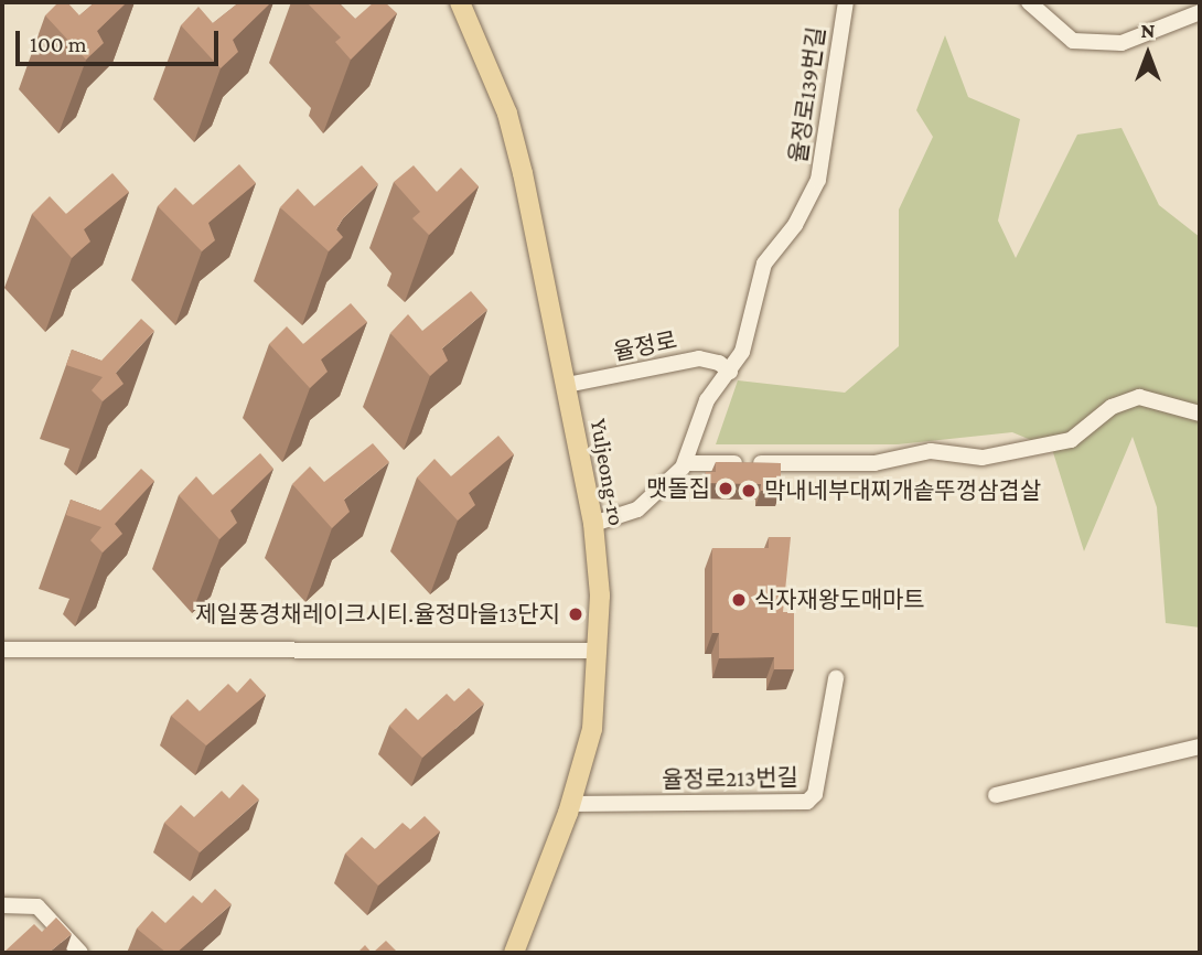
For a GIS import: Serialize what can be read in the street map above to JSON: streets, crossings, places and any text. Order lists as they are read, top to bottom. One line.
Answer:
{"streets":{"main road":["Yuljeong-ro"],"street":["율정로139번길","율정로","율정로213번길"]},"crossings":[["율정로139번길","율정로"],["율정로139번길","Yuljeong-ro"],["율정로","Yuljeong-ro"],["Yuljeong-ro","율정로213번길"]],"places":["맷돌집","막내네부대찌개솥뚜껑삼겹살","식자재왕도매마트","제일풍경채레이크시티.율정마을13단지"],"scale_bar":"100 m","north":"top"}
